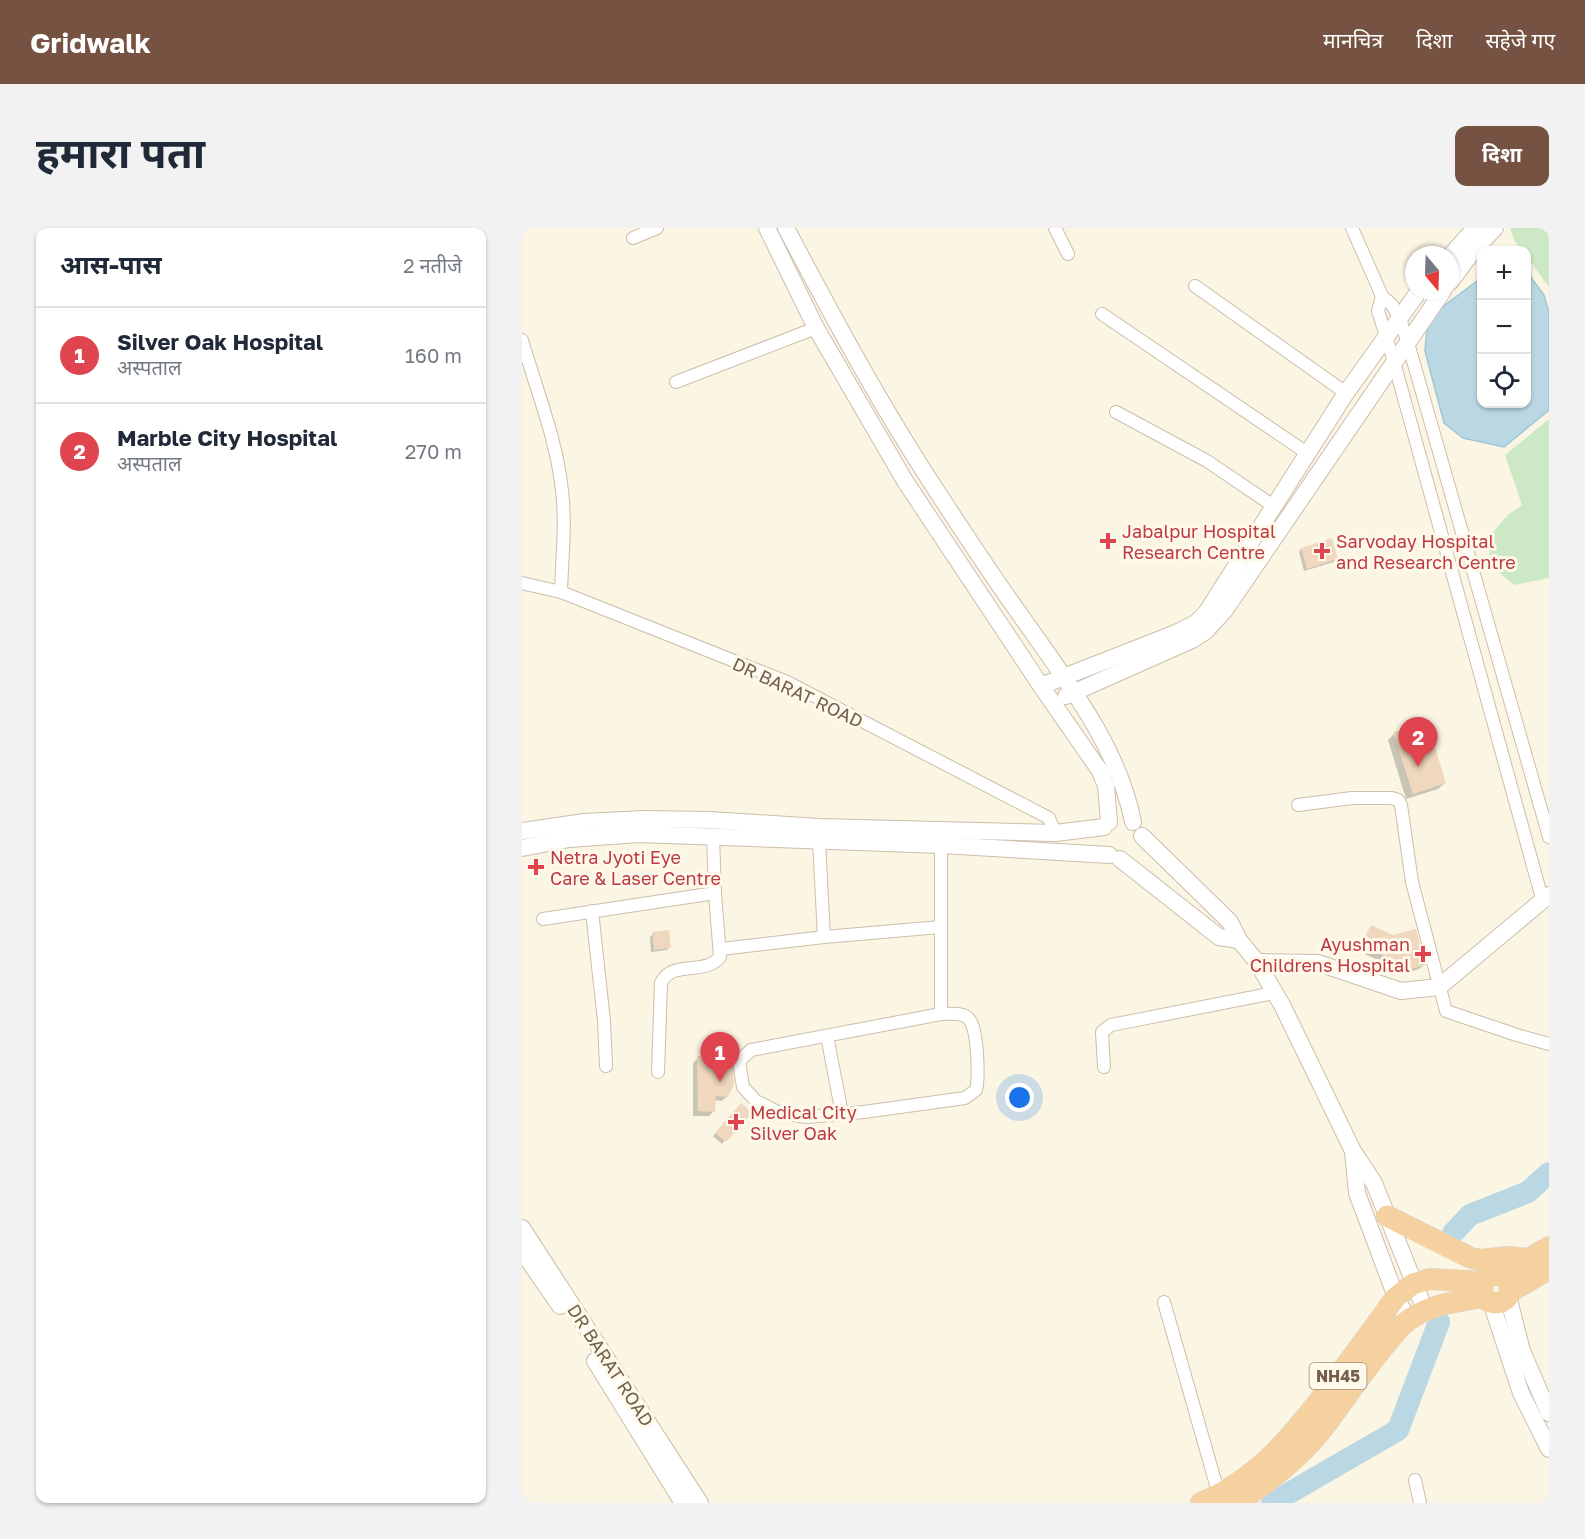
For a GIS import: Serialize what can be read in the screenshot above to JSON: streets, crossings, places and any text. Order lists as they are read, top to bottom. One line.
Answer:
{"streets":{"highway":["NH45"],"street":["DR BARAT ROAD"]},"places":{"health":["Jabalpur Hospital Research Centre","Sarvoday Hospital and Research Centre","Netra Jyoti Eye Care & Laser Centre","Ayushman Childrens Hospital","Medical City Silver Oak"]},"north":"bottom","page":{"header":"Gridwalk","nav":["मानचित्र","दिशा","सहेजे गए"],"buttons":"दिशा","title":"हमारा पता","heading":["आस-पास","2 नतीजे"],"map_buttons":["+","−"],"list":[{"mark":"1","name":"Silver Oak Hospital","note":"अस्पताल","value":"160 m"},{"mark":"2","name":"Marble City Hospital","note":"अस्पताल","value":"270 m"}],"pins":["2","1"]}}
